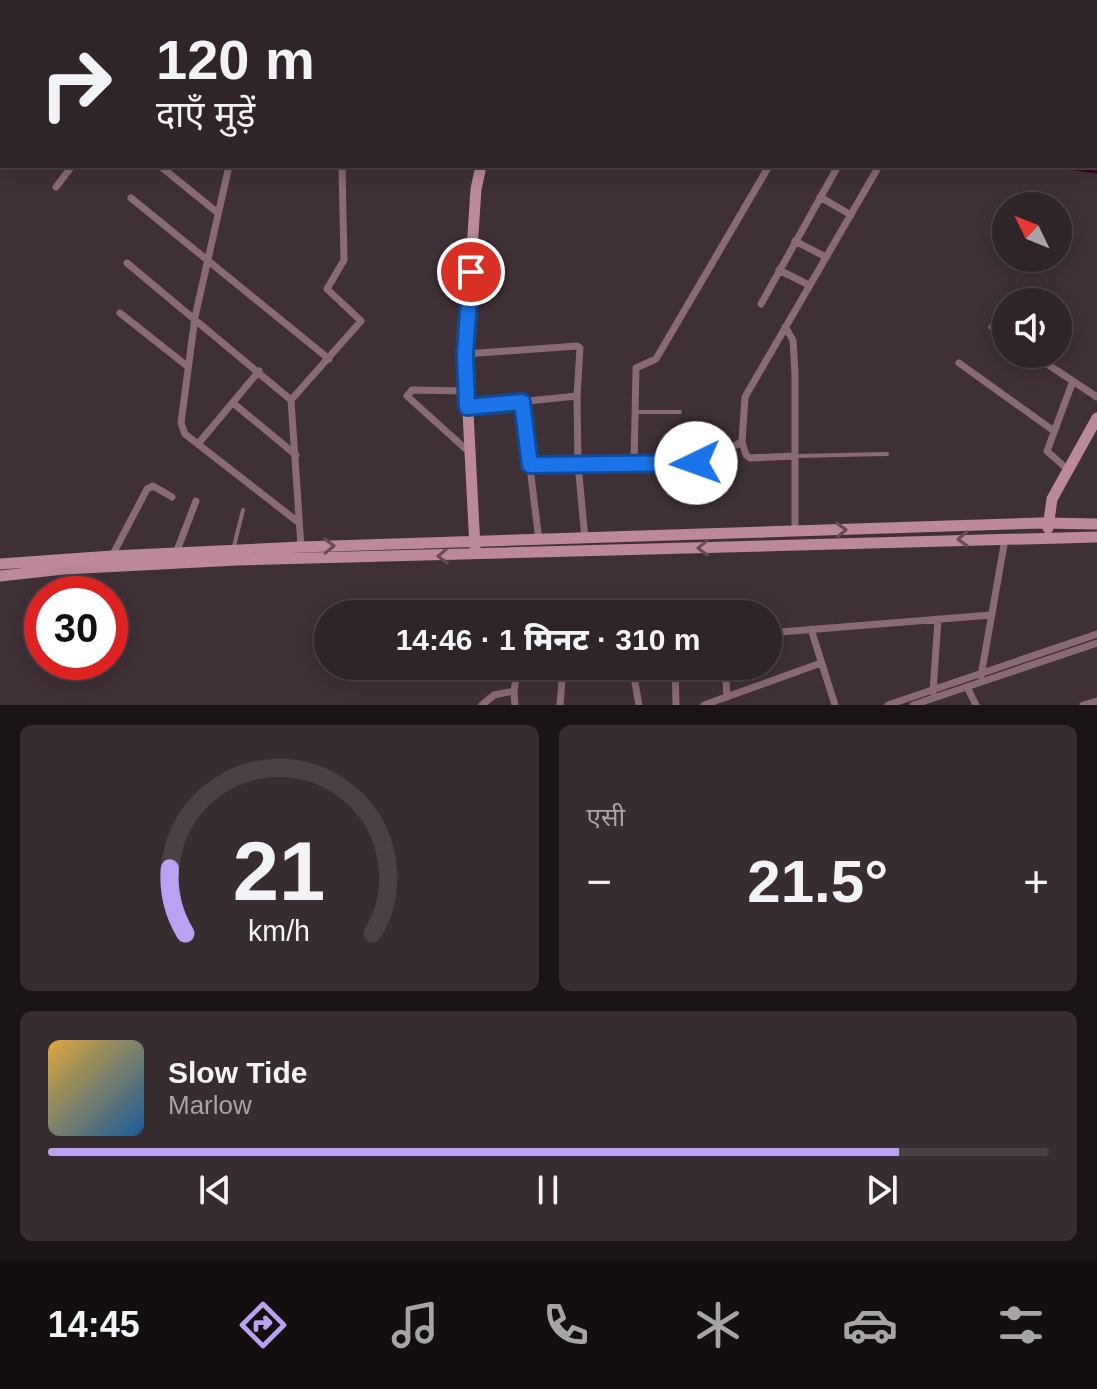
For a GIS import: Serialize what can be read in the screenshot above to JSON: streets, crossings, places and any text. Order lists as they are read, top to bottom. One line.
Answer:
{"north":"top left","page":{"turn":["120 m","दाएँ मुड़ें"],"limit":"30","trip":"14:46 · 1 मिनट · 310 m","tile":"एसी","heat":["−","21.5°","+"],"song":["Slow Tide","Marlow"],"tabs":"14:45","gauge":["21","km/h"]}}
